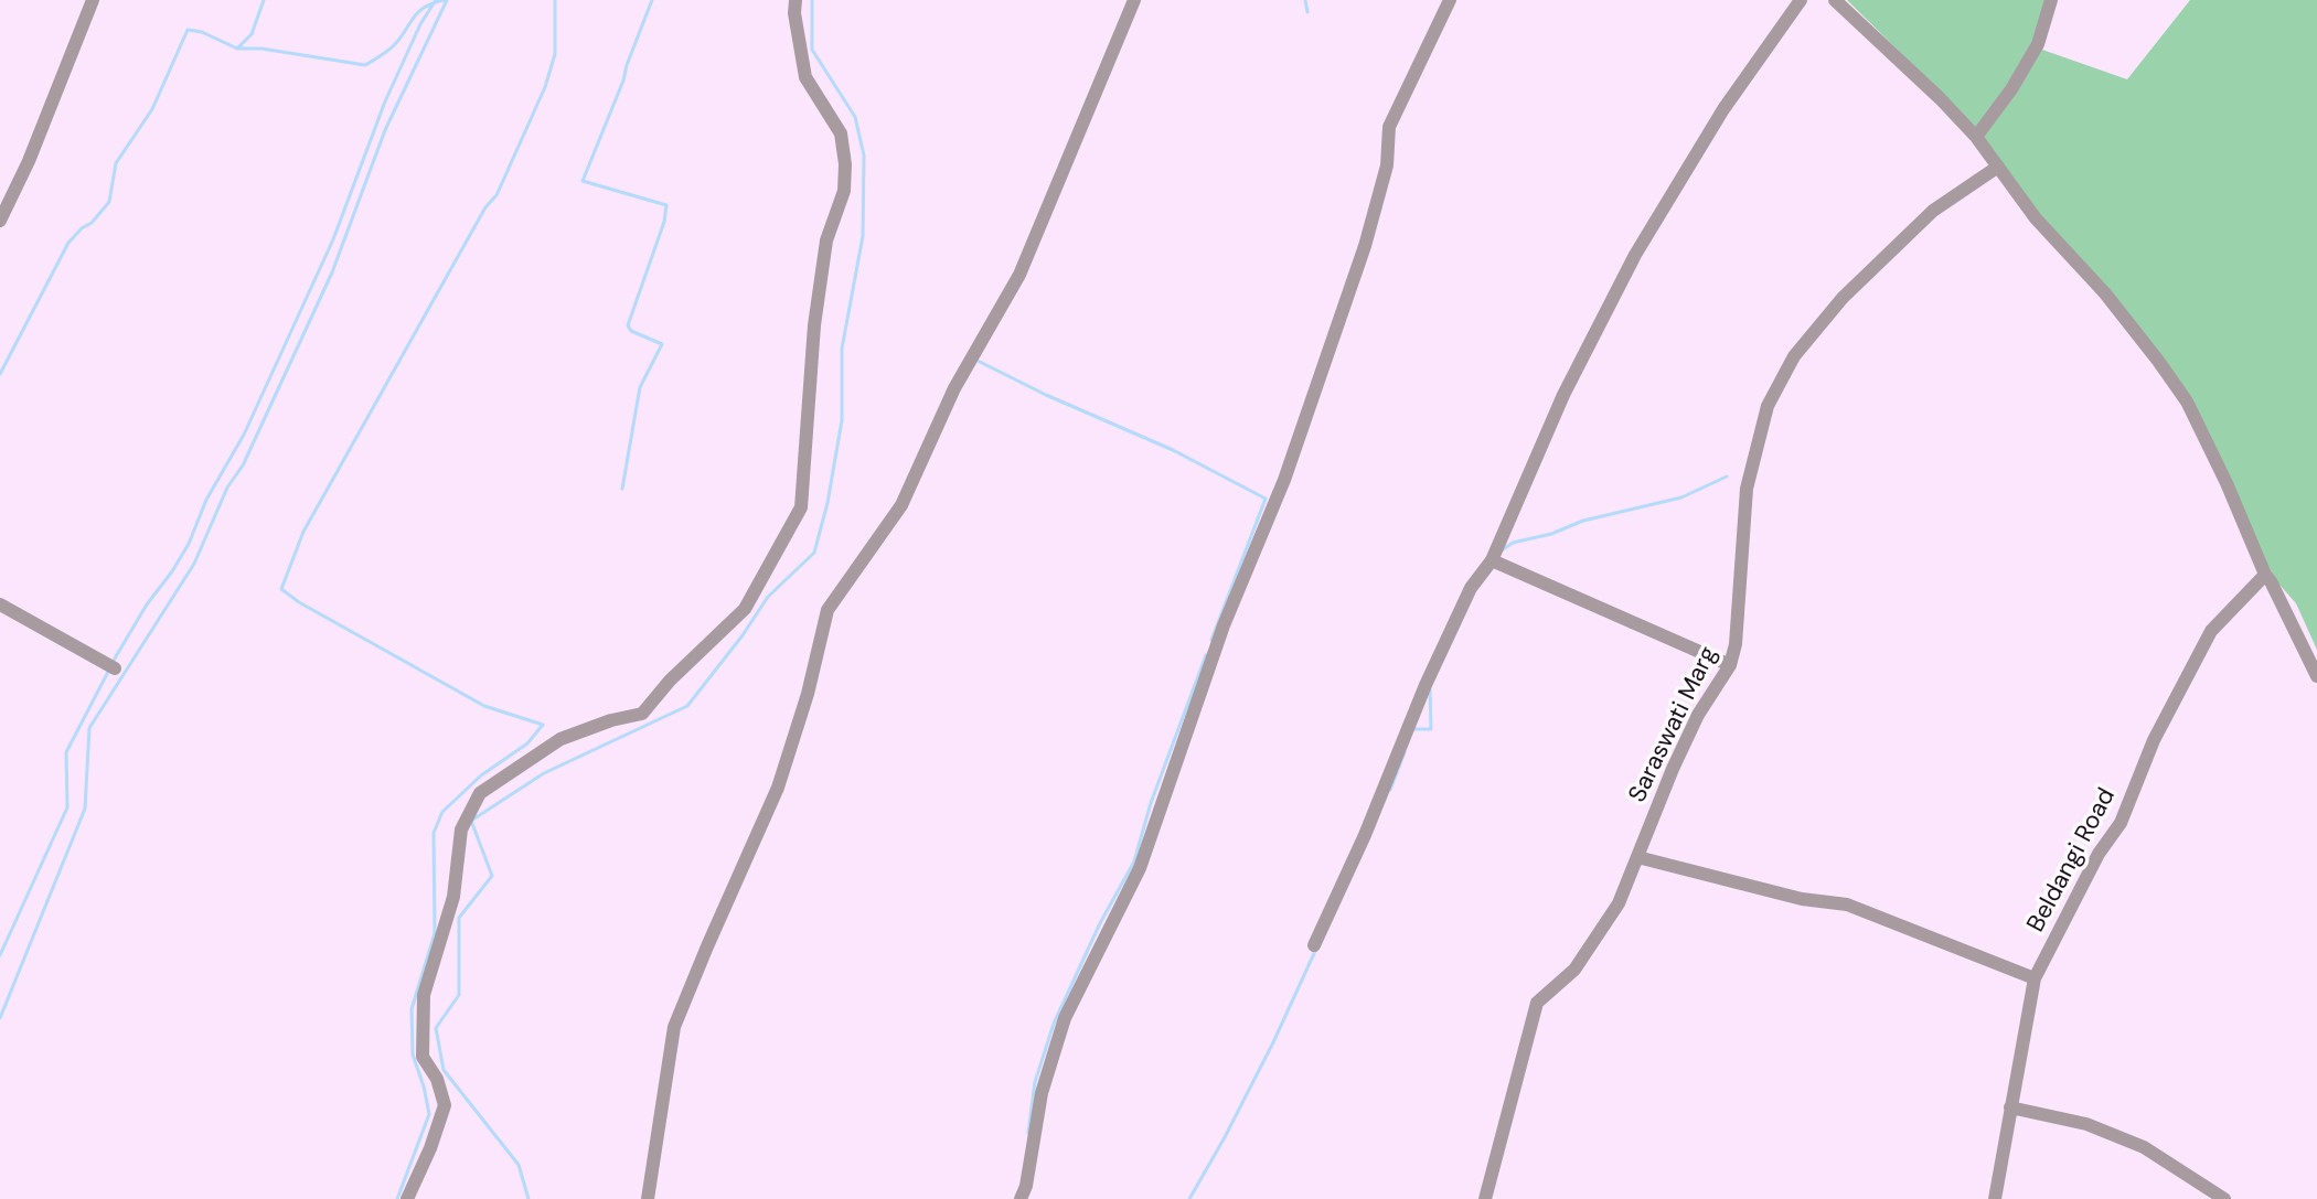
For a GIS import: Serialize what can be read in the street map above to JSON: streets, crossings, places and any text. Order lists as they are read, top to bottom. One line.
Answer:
{"streets":{"street":["Saraswati Marg","Beldangi Road"]}}
